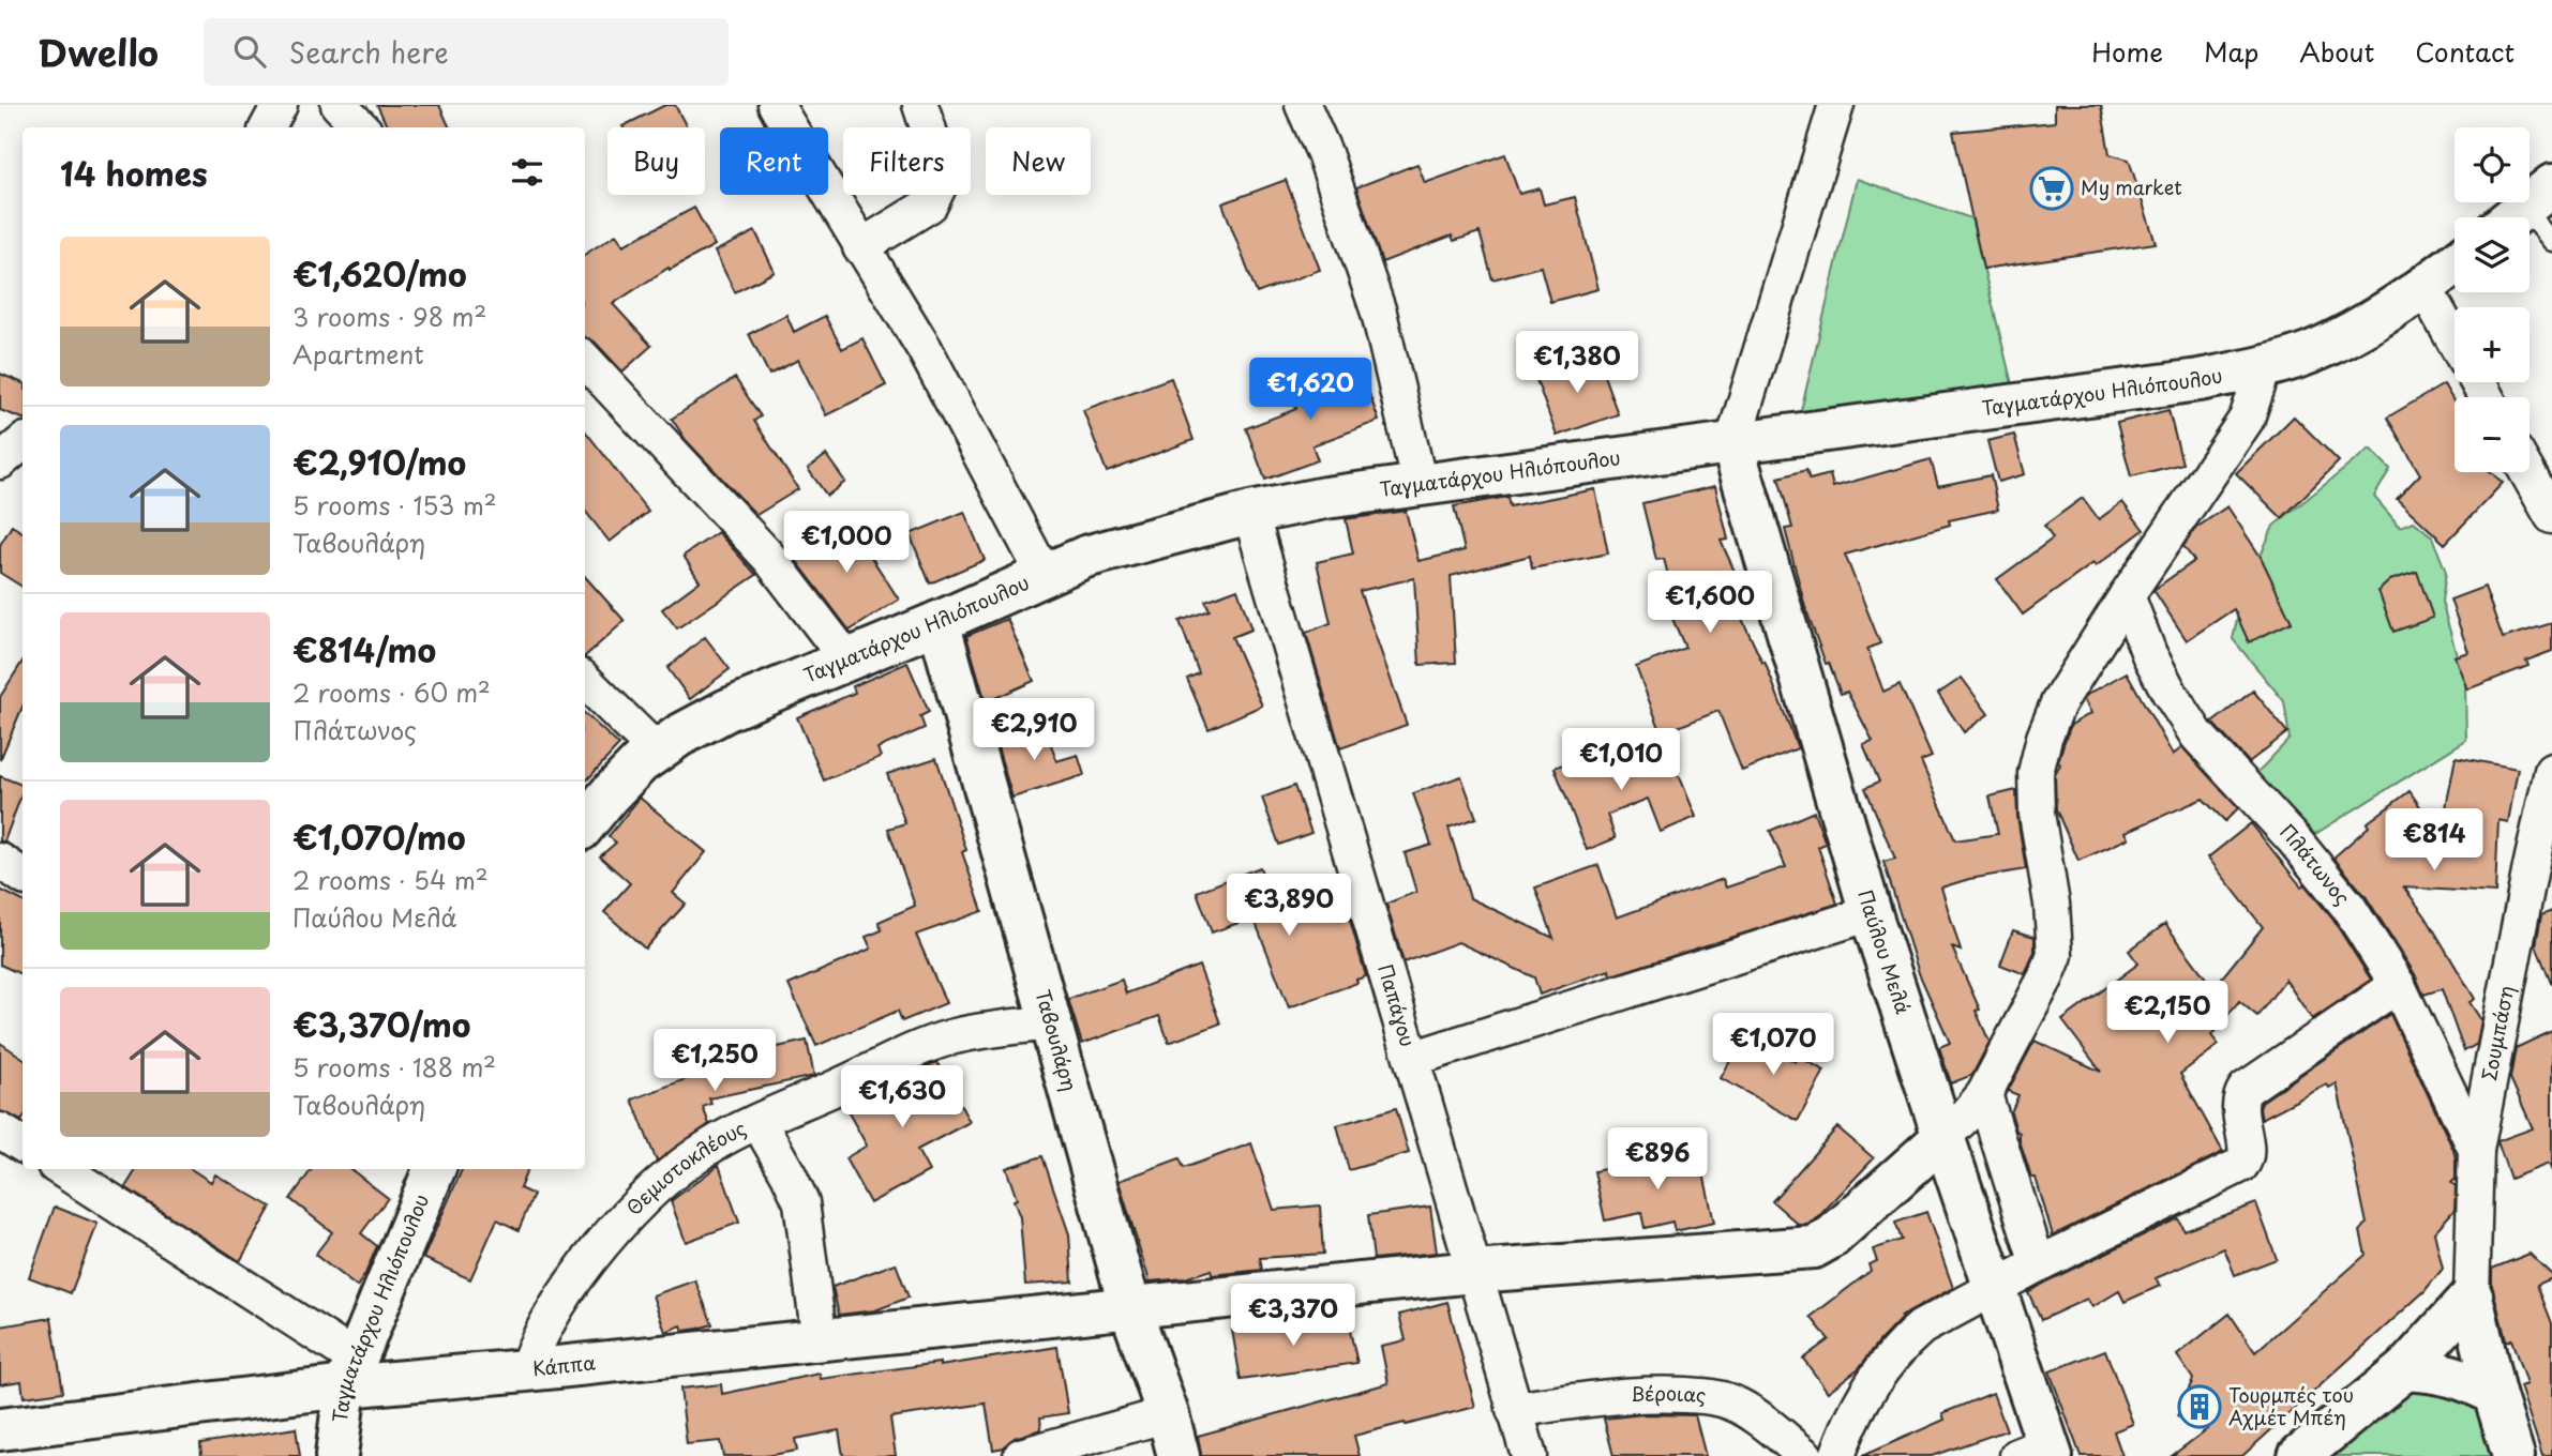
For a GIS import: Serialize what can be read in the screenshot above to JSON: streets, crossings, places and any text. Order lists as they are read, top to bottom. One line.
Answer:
{"streets":{"street":["Ταγματάρχου Ηλιόπουλου","Πλάτωνος","Παύλου Μελά","Παπάγου","Σουμπάση","Ταβουλάρη","Θεμιστοκλέους","Κάππα","Βέροιας"]},"crossings":[["Ταγματάρχου Ηλιόπουλου","Παύλου Μελά"],["Ταγματάρχου Ηλιόπουλου","Παπάγου"],["Ταγματάρχου Ηλιόπουλου","Ταβουλάρη"],["Ταγματάρχου Ηλιόπουλου","Κάππα"],["Πλάτωνος","Σουμπάση"],["Παύλου Μελά","Κάππα"],["Παπάγου","Κάππα"],["Παπάγου","Βέροιας"],["Ταβουλάρη","Θεμιστοκλέους"],["Ταβουλάρη","Κάππα"],["Θεμιστοκλέους","Κάππα"]],"places":{"supermarket":["My market"],"building":["Τουρμπές του Αχμέτ Μπέη"]},"page":{"header":"Dwello","search":"Search here","nav":["Home","Map","About","Contact"],"map_buttons":["+","−"],"chip":["Buy","Rent","Filters","New"],"heading":"14 homes","list":[{"name":"€1,620/mo","note":"3 rooms · 98 m² · Apartment"},{"name":"€2,910/mo","note":"5 rooms · 153 m² · Ταβουλάρη"},{"name":"€814/mo","note":"2 rooms · 60 m² · Πλάτωνος"},{"name":"€1,070/mo","note":"2 rooms · 54 m² · Παύλου Μελά"},{"name":"€3,370/mo","note":"5 rooms · 188 m² · Ταβουλάρη"}],"price":["€1,380","€1,620","€1,000","€1,600","€2,910","€1,010","€814","€3,890","€2,150","€1,070","€1,250","€1,630","€896","€3,370"]}}
